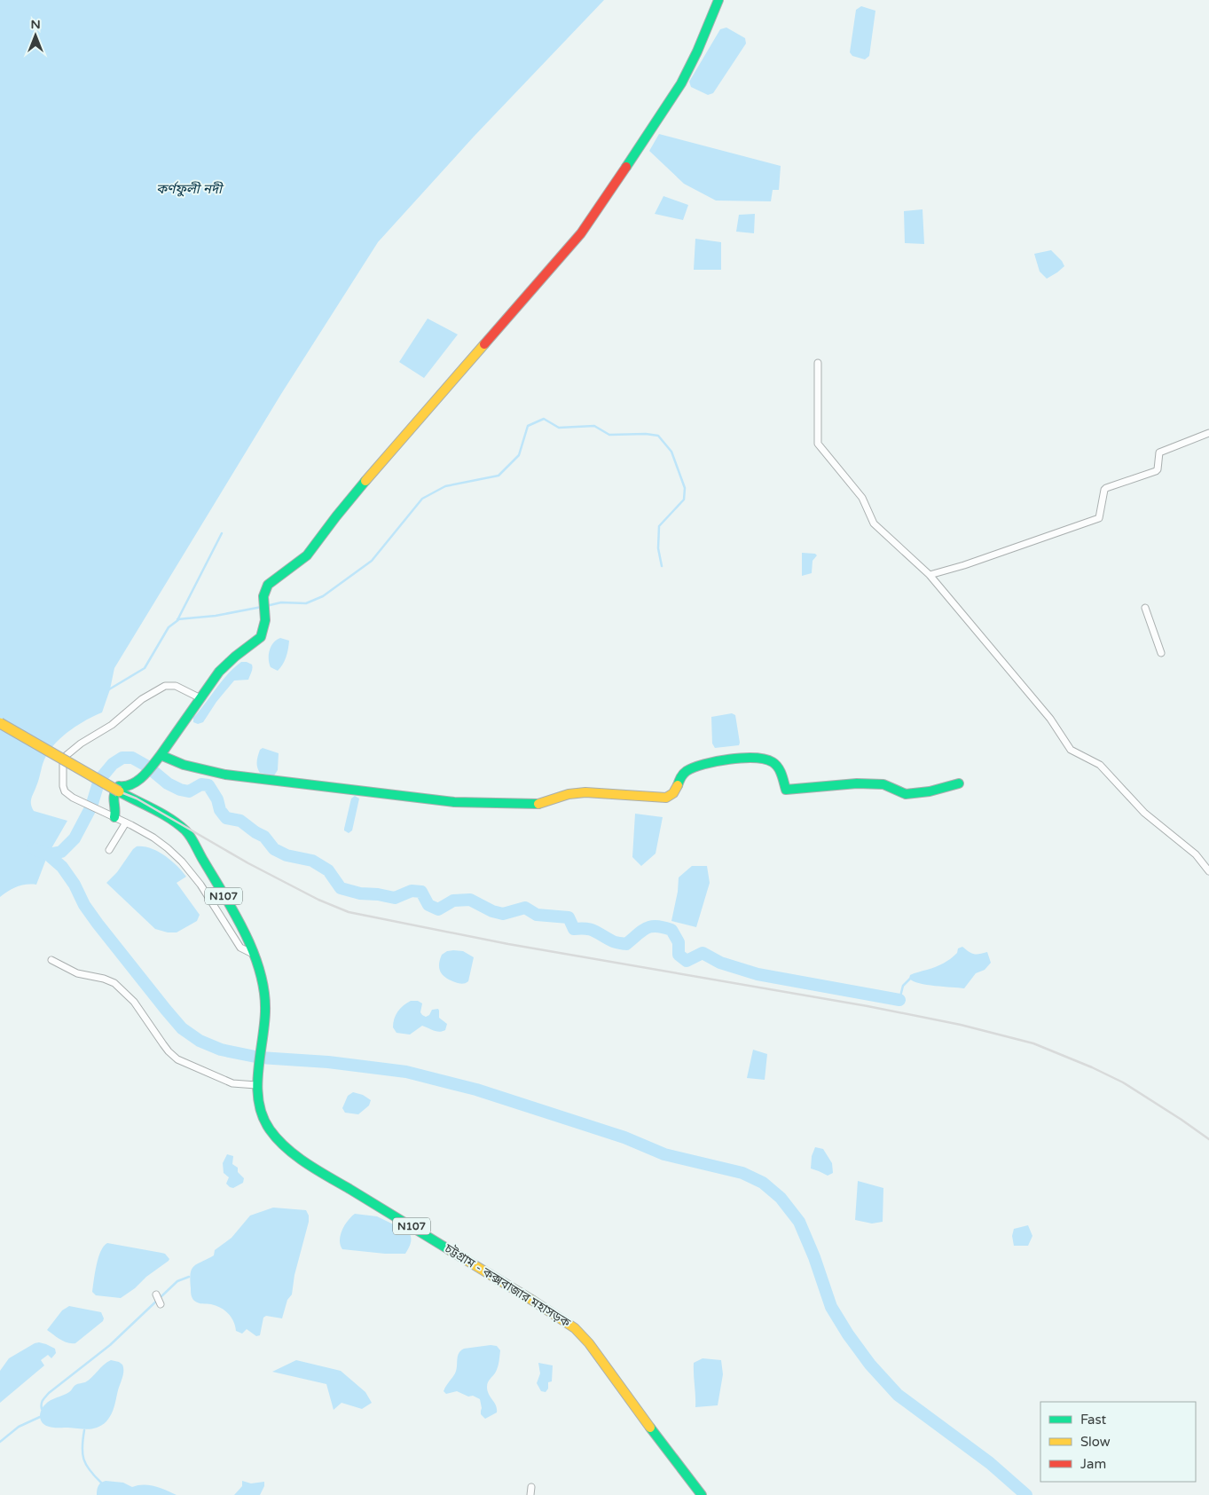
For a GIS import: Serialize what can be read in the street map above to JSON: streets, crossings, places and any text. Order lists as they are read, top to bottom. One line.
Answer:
{"streets":{"main road":["N107","চট্টগ্রাম - কক্সবাজার মহাসড়ক"]},"crossings":[["N107","চট্টগ্রাম - কক্সবাজার মহাসড়ক"]],"water":["কর্ণফুলী নদী"],"legend":["Fast","Slow","Jam"],"north":"top"}
